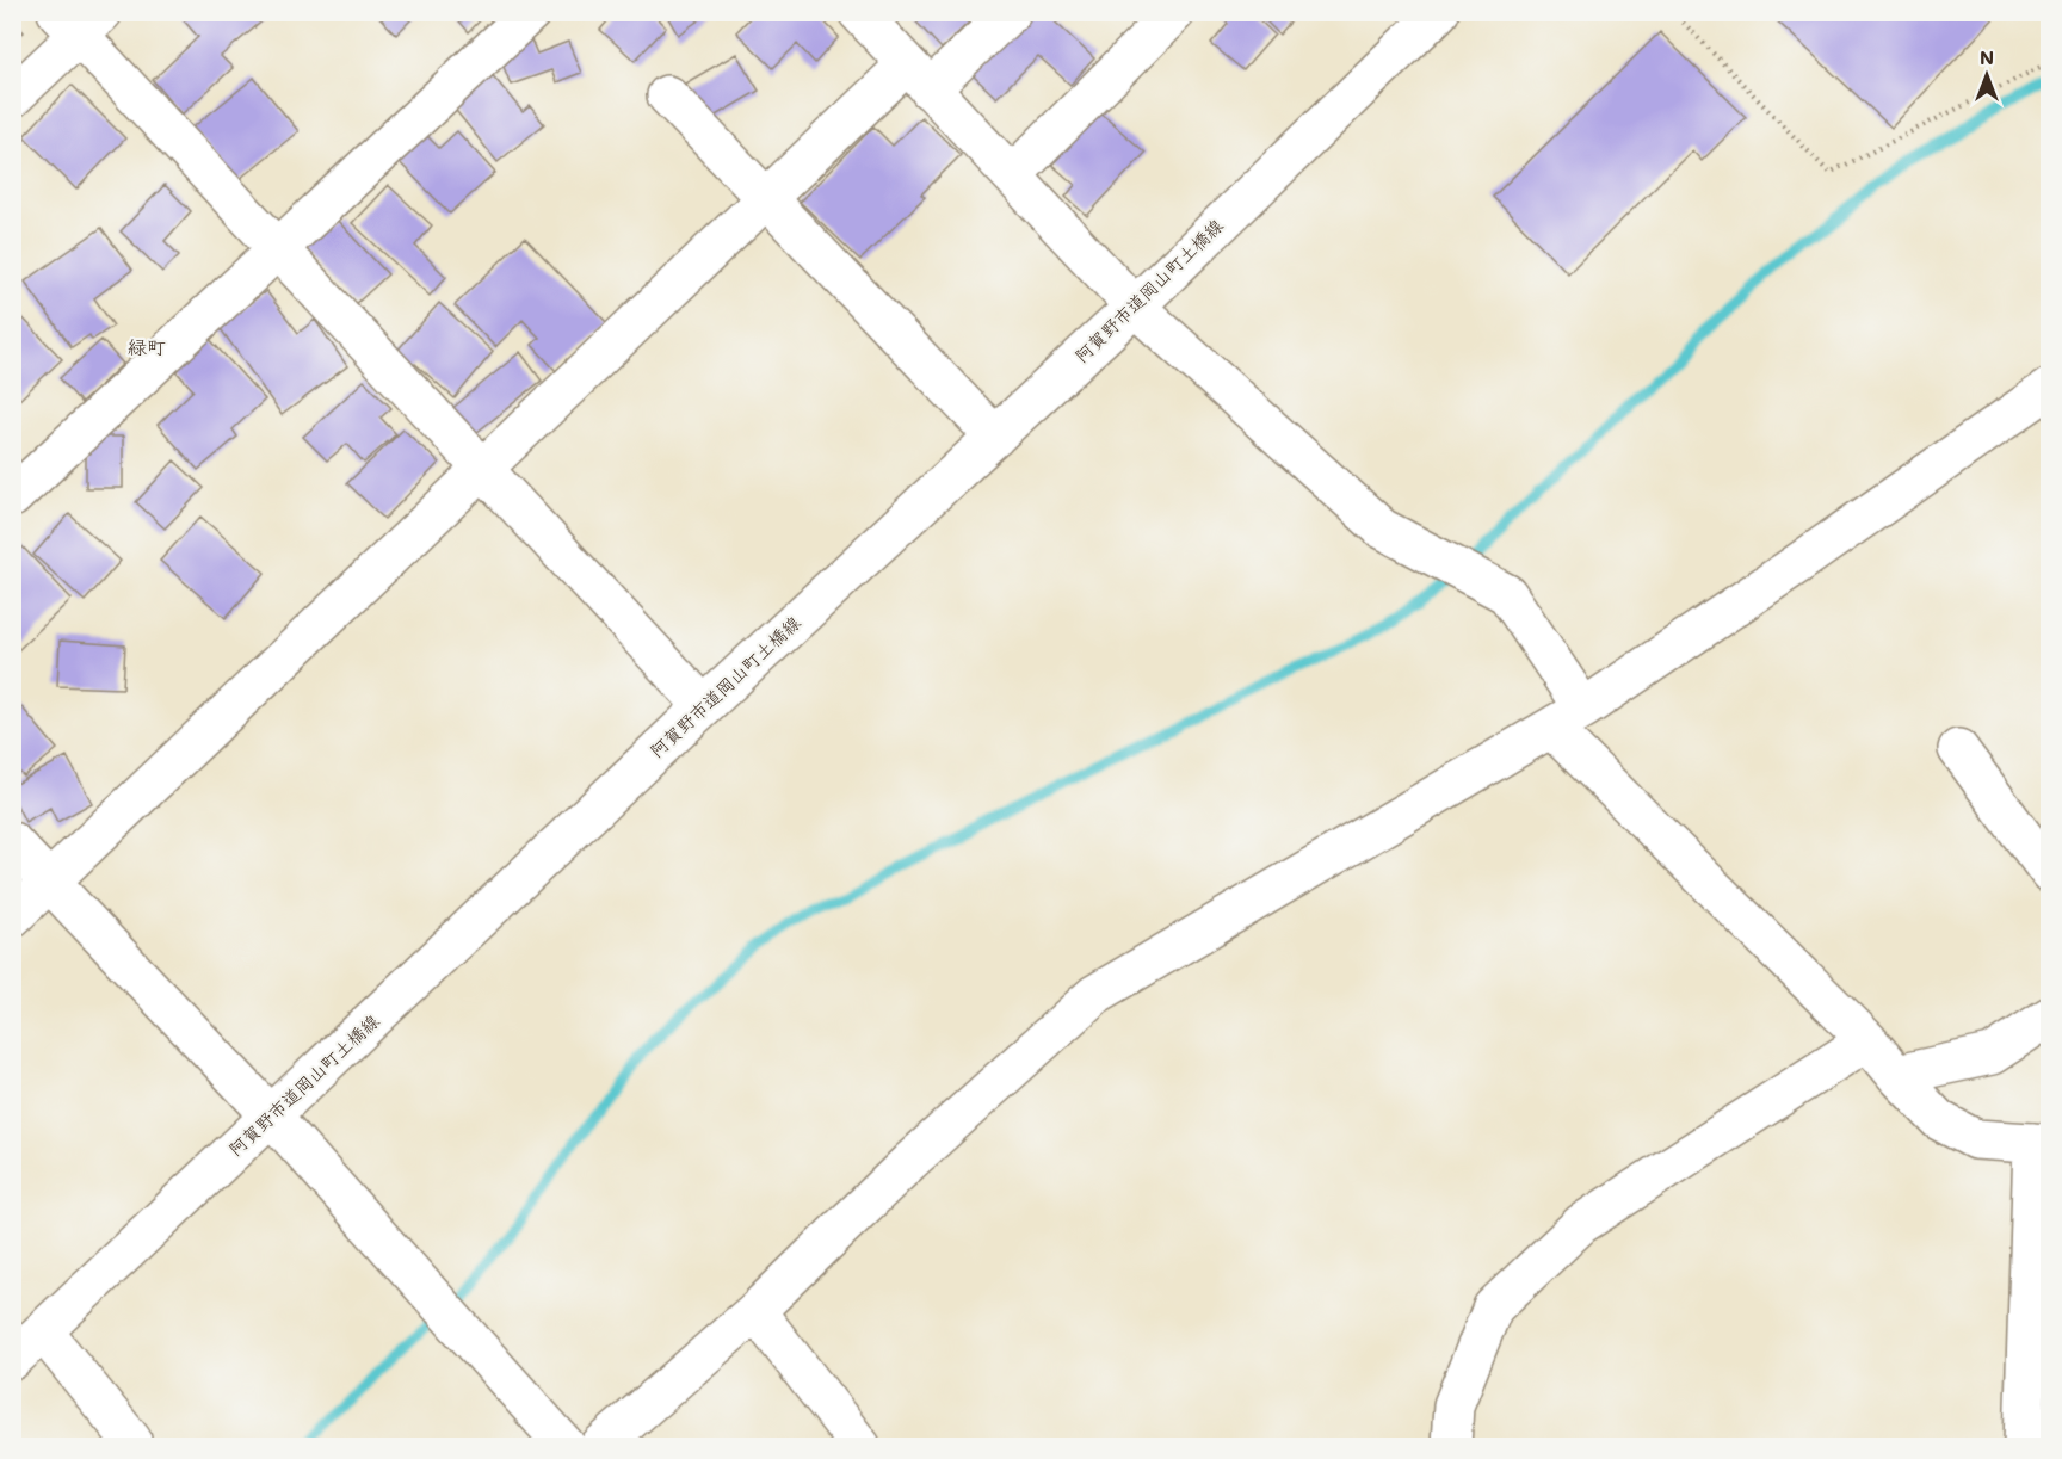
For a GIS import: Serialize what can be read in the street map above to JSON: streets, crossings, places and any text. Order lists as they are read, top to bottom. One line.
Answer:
{"streets":{"street":["阿賀野市道岡山町土橋線"]},"districts":["緑町"],"north":"top"}
